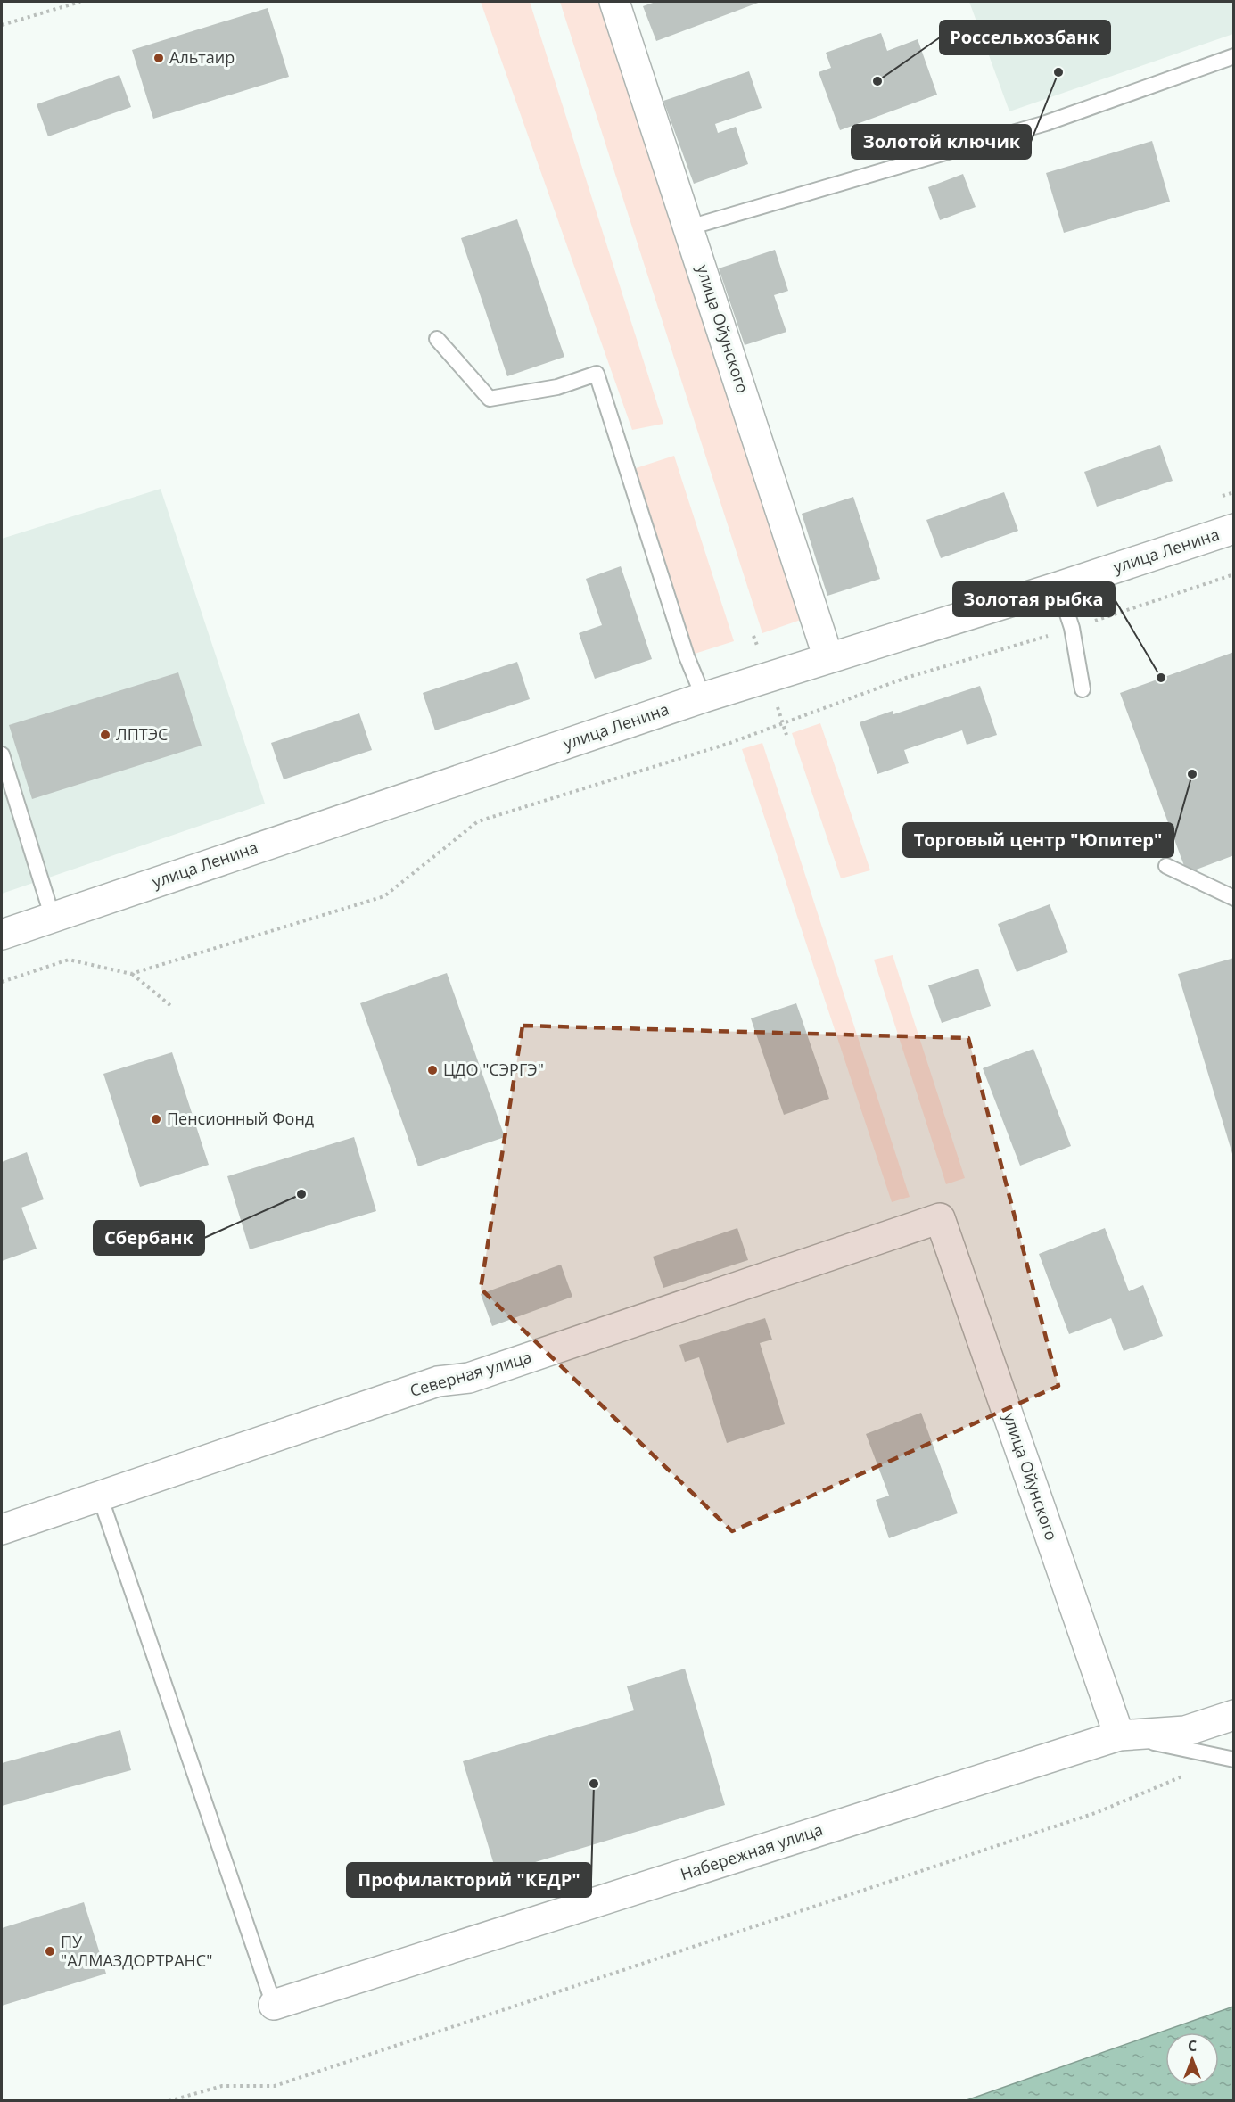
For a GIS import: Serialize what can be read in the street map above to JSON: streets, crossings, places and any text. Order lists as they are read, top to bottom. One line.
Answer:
{"streets":{"street":["улица Ойунского","улица Ленина","Северная улица","Набережная улица"]},"crossings":[["улица Ойунского","улица Ленина"],["улица Ойунского","Северная улица"],["улица Ойунского","Набережная улица"]],"places":["Альтаир","Золотой ключик","Россельхозбанк","Золотая рыбка","ЛПТЭС","Торговый центр \"Юпитер\"","ЦДО \"СЭРГЭ\"","Пенсионный Фонд","Сбербанк","Профилакторий \"КЕДР\"","ПУ \"АЛМАЗДОРТРАНС\""],"north":"top"}
